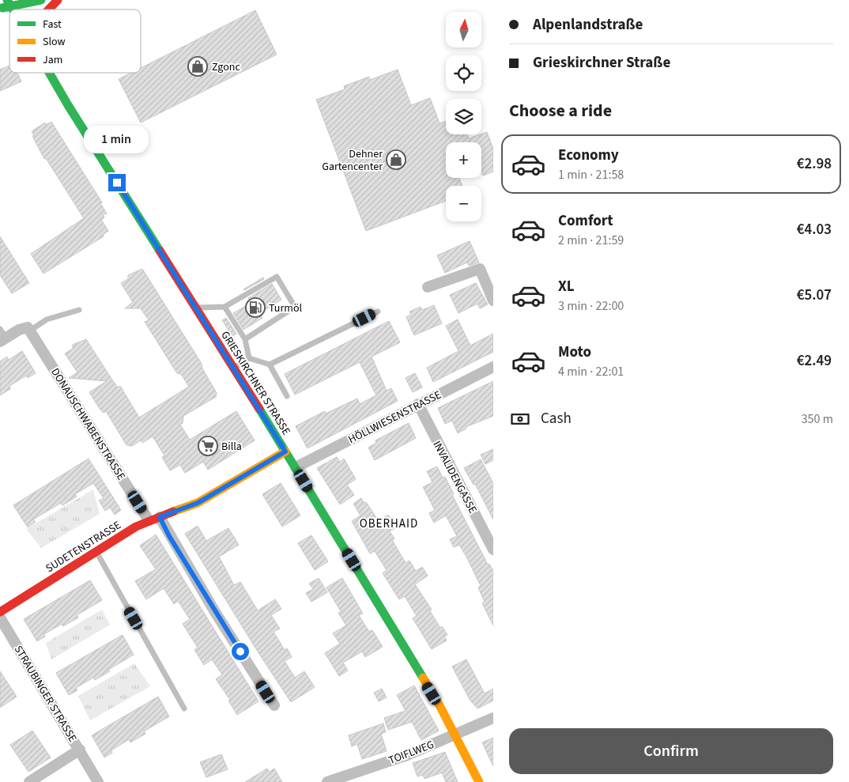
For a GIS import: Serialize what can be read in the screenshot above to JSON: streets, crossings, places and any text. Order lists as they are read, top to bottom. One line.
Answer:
{"streets":{"main road":["GRIESKIRCHNER STRASSE","SUDETENSTRASSE"],"street":["HÖLLWIESENSTRASSE","DONAUSCHWABENSTRASSE","INVALIDENGASSE","STRAUBINGER STRASSE","TOIFLWEG"]},"crossings":[["GRIESKIRCHNER STRASSE","HÖLLWIESENSTRASSE"],["GRIESKIRCHNER STRASSE","SUDETENSTRASSE"],["GRIESKIRCHNER STRASSE","TOIFLWEG"],["HÖLLWIESENSTRASSE","INVALIDENGASSE"],["DONAUSCHWABENSTRASSE","SUDETENSTRASSE"]],"districts":["OBERHAID"],"places":{"shop":["Zgonc","Dehner Gartencenter"],"fuel station":["Turmöl"],"supermarket":["Billa"]},"legend":["Fast","Slow","Jam"],"north":"top","page":{"banner":["Alpenlandstraße","Grieskirchner Straße"],"map_buttons":["+","−"],"heading":"Choose a ride","bubble":"1 min","list":[{"name":"Economy","note":"1 min · 21:58","value":"€2.98"},{"name":"Comfort","note":"2 min · 21:59","value":"€4.03"},{"name":"XL","note":"3 min · 22:00","value":"€5.07"},{"name":"Moto","note":"4 min · 22:01","value":"€2.49"}],"pay":["Cash","350 m"],"buttons":"Confirm"}}
